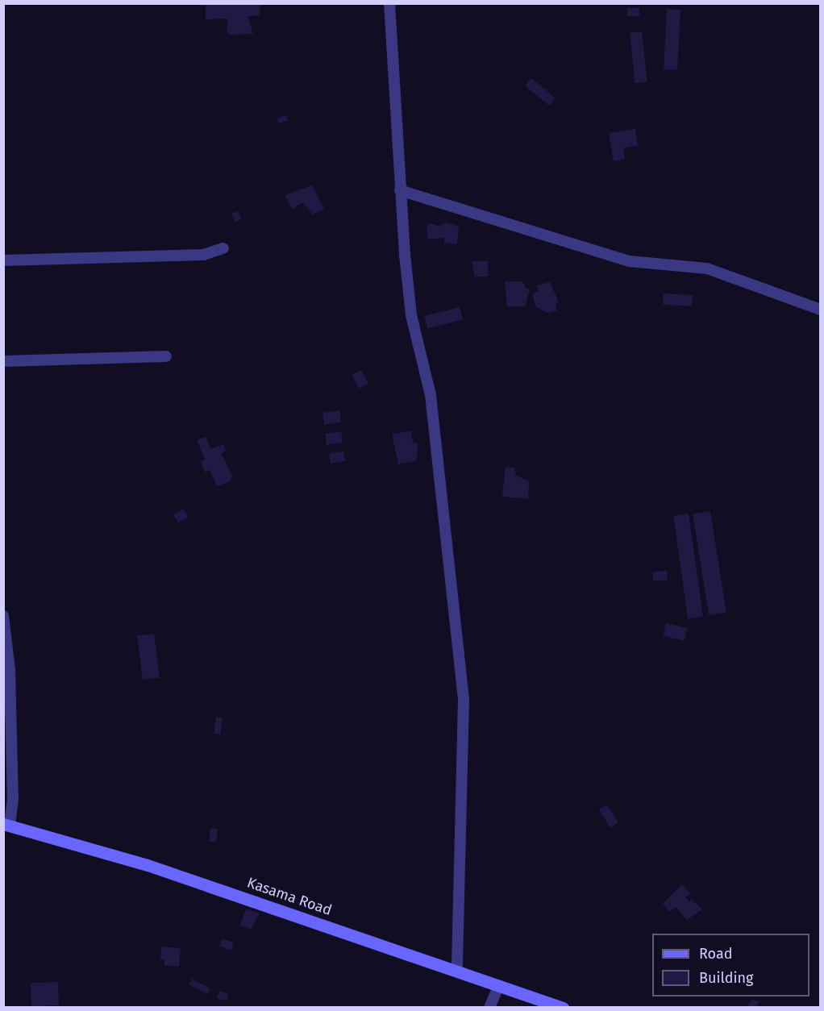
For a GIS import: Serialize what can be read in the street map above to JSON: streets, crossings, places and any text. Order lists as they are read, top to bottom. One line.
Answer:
{"streets":{"street":["Kasama Road"]},"legend":["Road","Building"]}
